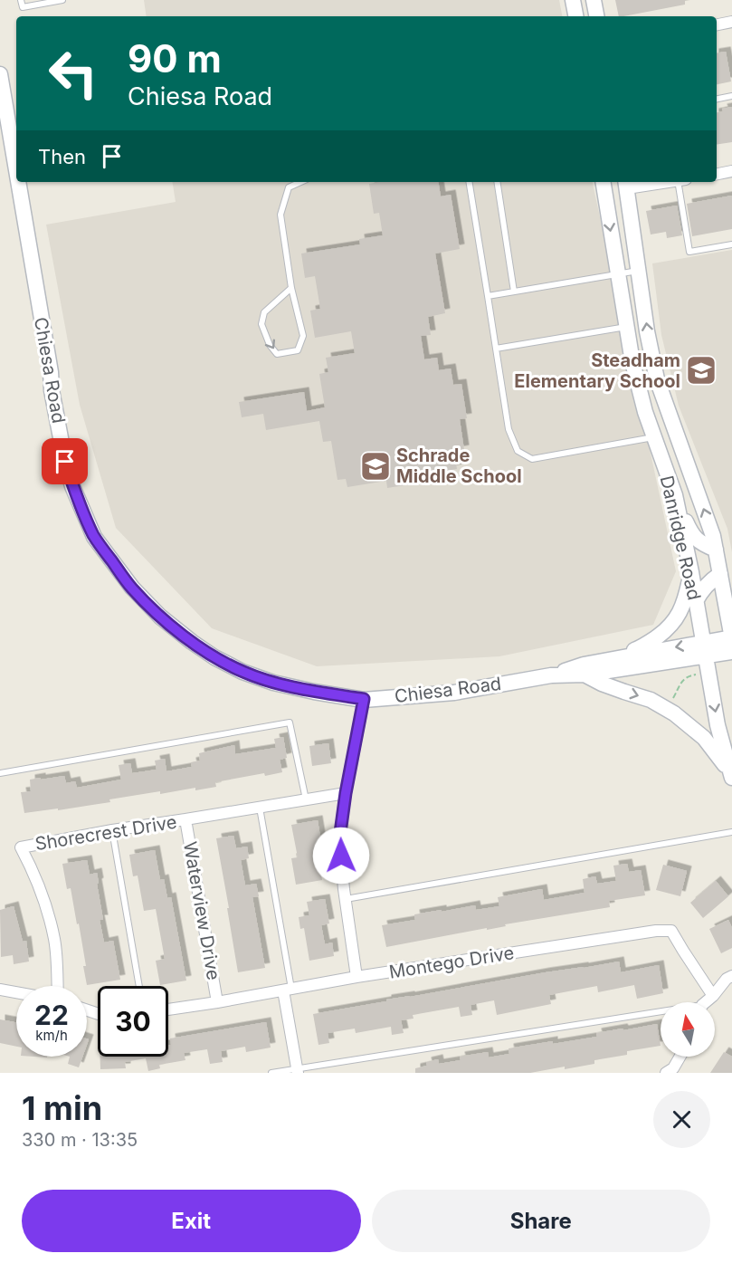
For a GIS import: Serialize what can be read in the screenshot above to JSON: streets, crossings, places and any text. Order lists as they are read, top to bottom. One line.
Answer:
{"streets":{"main road":["Chiesa Road","Danridge Road"],"street":["Shorecrest Drive","Waterview Drive","Montego Drive"]},"crossings":[["Chiesa Road","Danridge Road"],["Shorecrest Drive","Waterview Drive"],["Waterview Drive","Montego Drive"]],"places":{"school or university":["Steadham Elementary School","Schrade Middle School"]},"north":"top","page":{"turn":["90 m","Chiesa Road"],"then":"Then","speed":"22 km/h","limit":"30","heading":["1 min","330 m · 13:35"],"buttons":["Exit","Share"]}}
